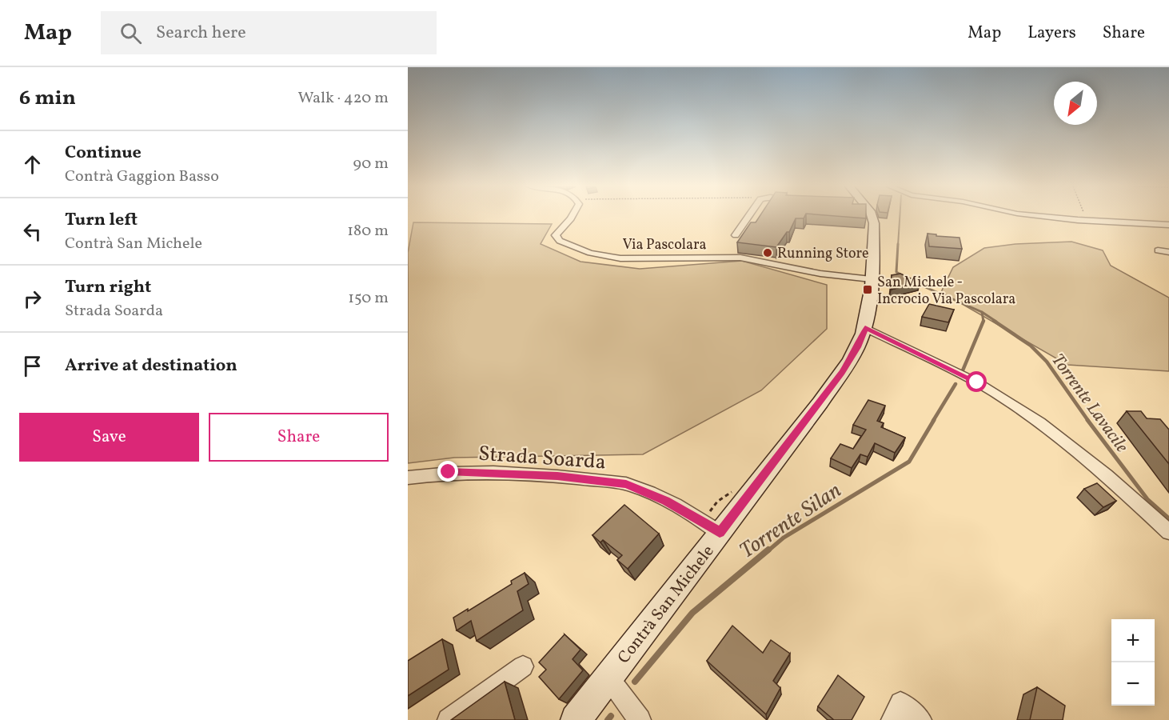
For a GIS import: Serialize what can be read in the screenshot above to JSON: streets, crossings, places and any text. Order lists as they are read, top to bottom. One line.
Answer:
{"streets":{"main road":["Contrà San Michele"],"street":["Via Pascolara","Strada Soarda"]},"crossings":[["Via Pascolara","Contrà San Michele"],["Strada Soarda","Contrà San Michele"]],"water":["Torrente Lavacile","Torrente Silan"],"places":{"other":["Running Store"],"transit":["San Michele - Incrocio Via Pascolara"]},"north":"bottom left","page":{"header":"Map","search":"Search here","nav":["Map","Layers","Share"],"heading":["6 min","Walk · 420 m"],"list":[["Continue","Contrà Gaggion Basso","90 m"],["Turn left","Contrà San Michele","180 m"],["Turn right","Strada Soarda","150 m"],"Arrive at destination"],"buttons":["Save","Share"],"map_buttons":["+","−"]}}
